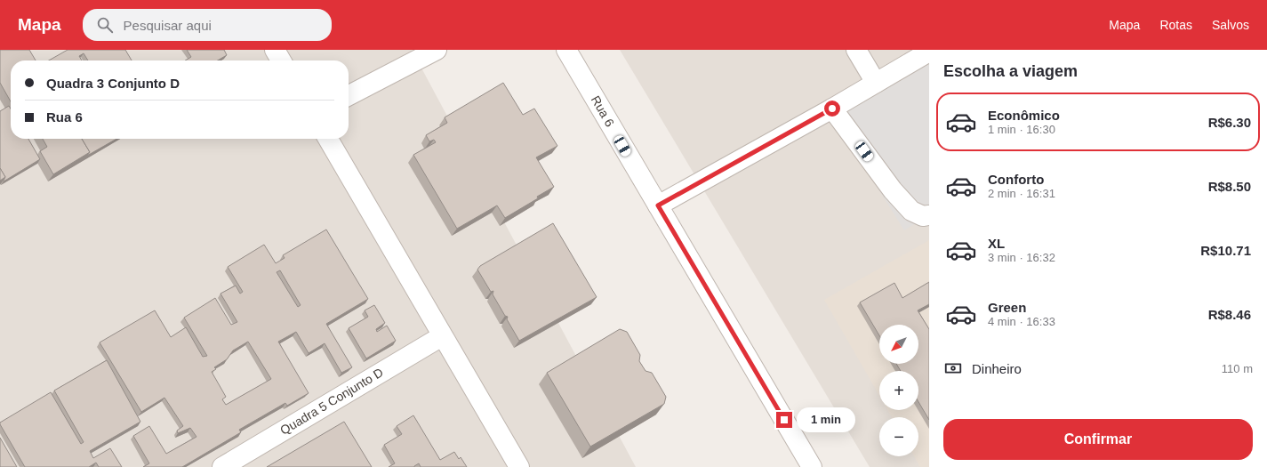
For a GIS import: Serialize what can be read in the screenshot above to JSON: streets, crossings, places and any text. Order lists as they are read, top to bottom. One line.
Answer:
{"streets":{"street":["Rua 6","Quadra 5 Conjunto D"]},"north":"bottom left","page":{"header":"Mapa","search":"Pesquisar aqui","nav":["Mapa","Rotas","Salvos"],"heading":"Escolha a viagem","banner":["Quadra 3 Conjunto D","Rua 6"],"list":[{"name":"Econômico","note":"1 min · 16:30","value":"R$6.30"},{"name":"Conforto","note":"2 min · 16:31","value":"R$8.50"},{"name":"XL","note":"3 min · 16:32","value":"R$10.71"},{"name":"Green","note":"4 min · 16:33","value":"R$8.46"}],"map_buttons":["+","−"],"pay":["Dinheiro","110 m"],"bubble":"1 min","buttons":"Confirmar"}}
